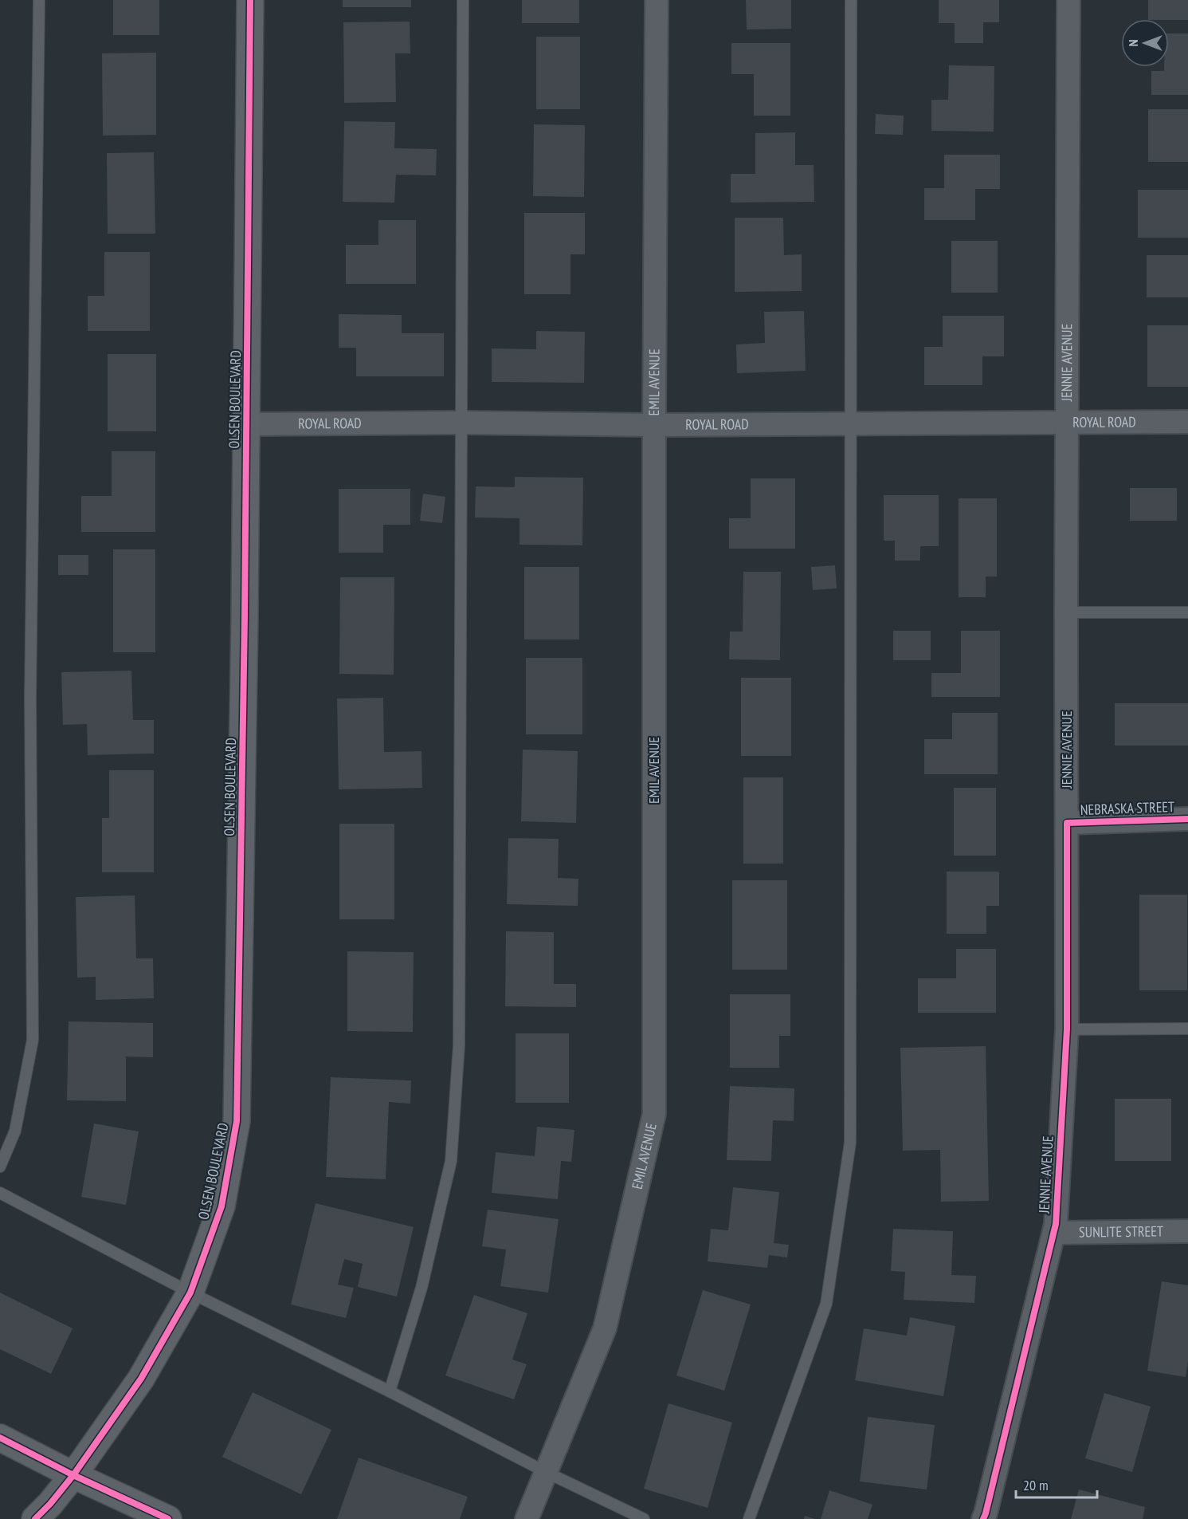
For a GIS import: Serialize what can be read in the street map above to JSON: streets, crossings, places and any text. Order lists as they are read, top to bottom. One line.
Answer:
{"streets":{"main road":["OLSEN BOULEVARD"],"street":["JENNIE AVENUE","EMIL AVENUE","ROYAL ROAD","NEBRASKA STREET","SUNLITE STREET"]},"crossings":[["JENNIE AVENUE","ROYAL ROAD"],["JENNIE AVENUE","NEBRASKA STREET"],["JENNIE AVENUE","SUNLITE STREET"],["EMIL AVENUE","ROYAL ROAD"],["OLSEN BOULEVARD","ROYAL ROAD"]],"scale_bar":"20 m","north":"left"}
